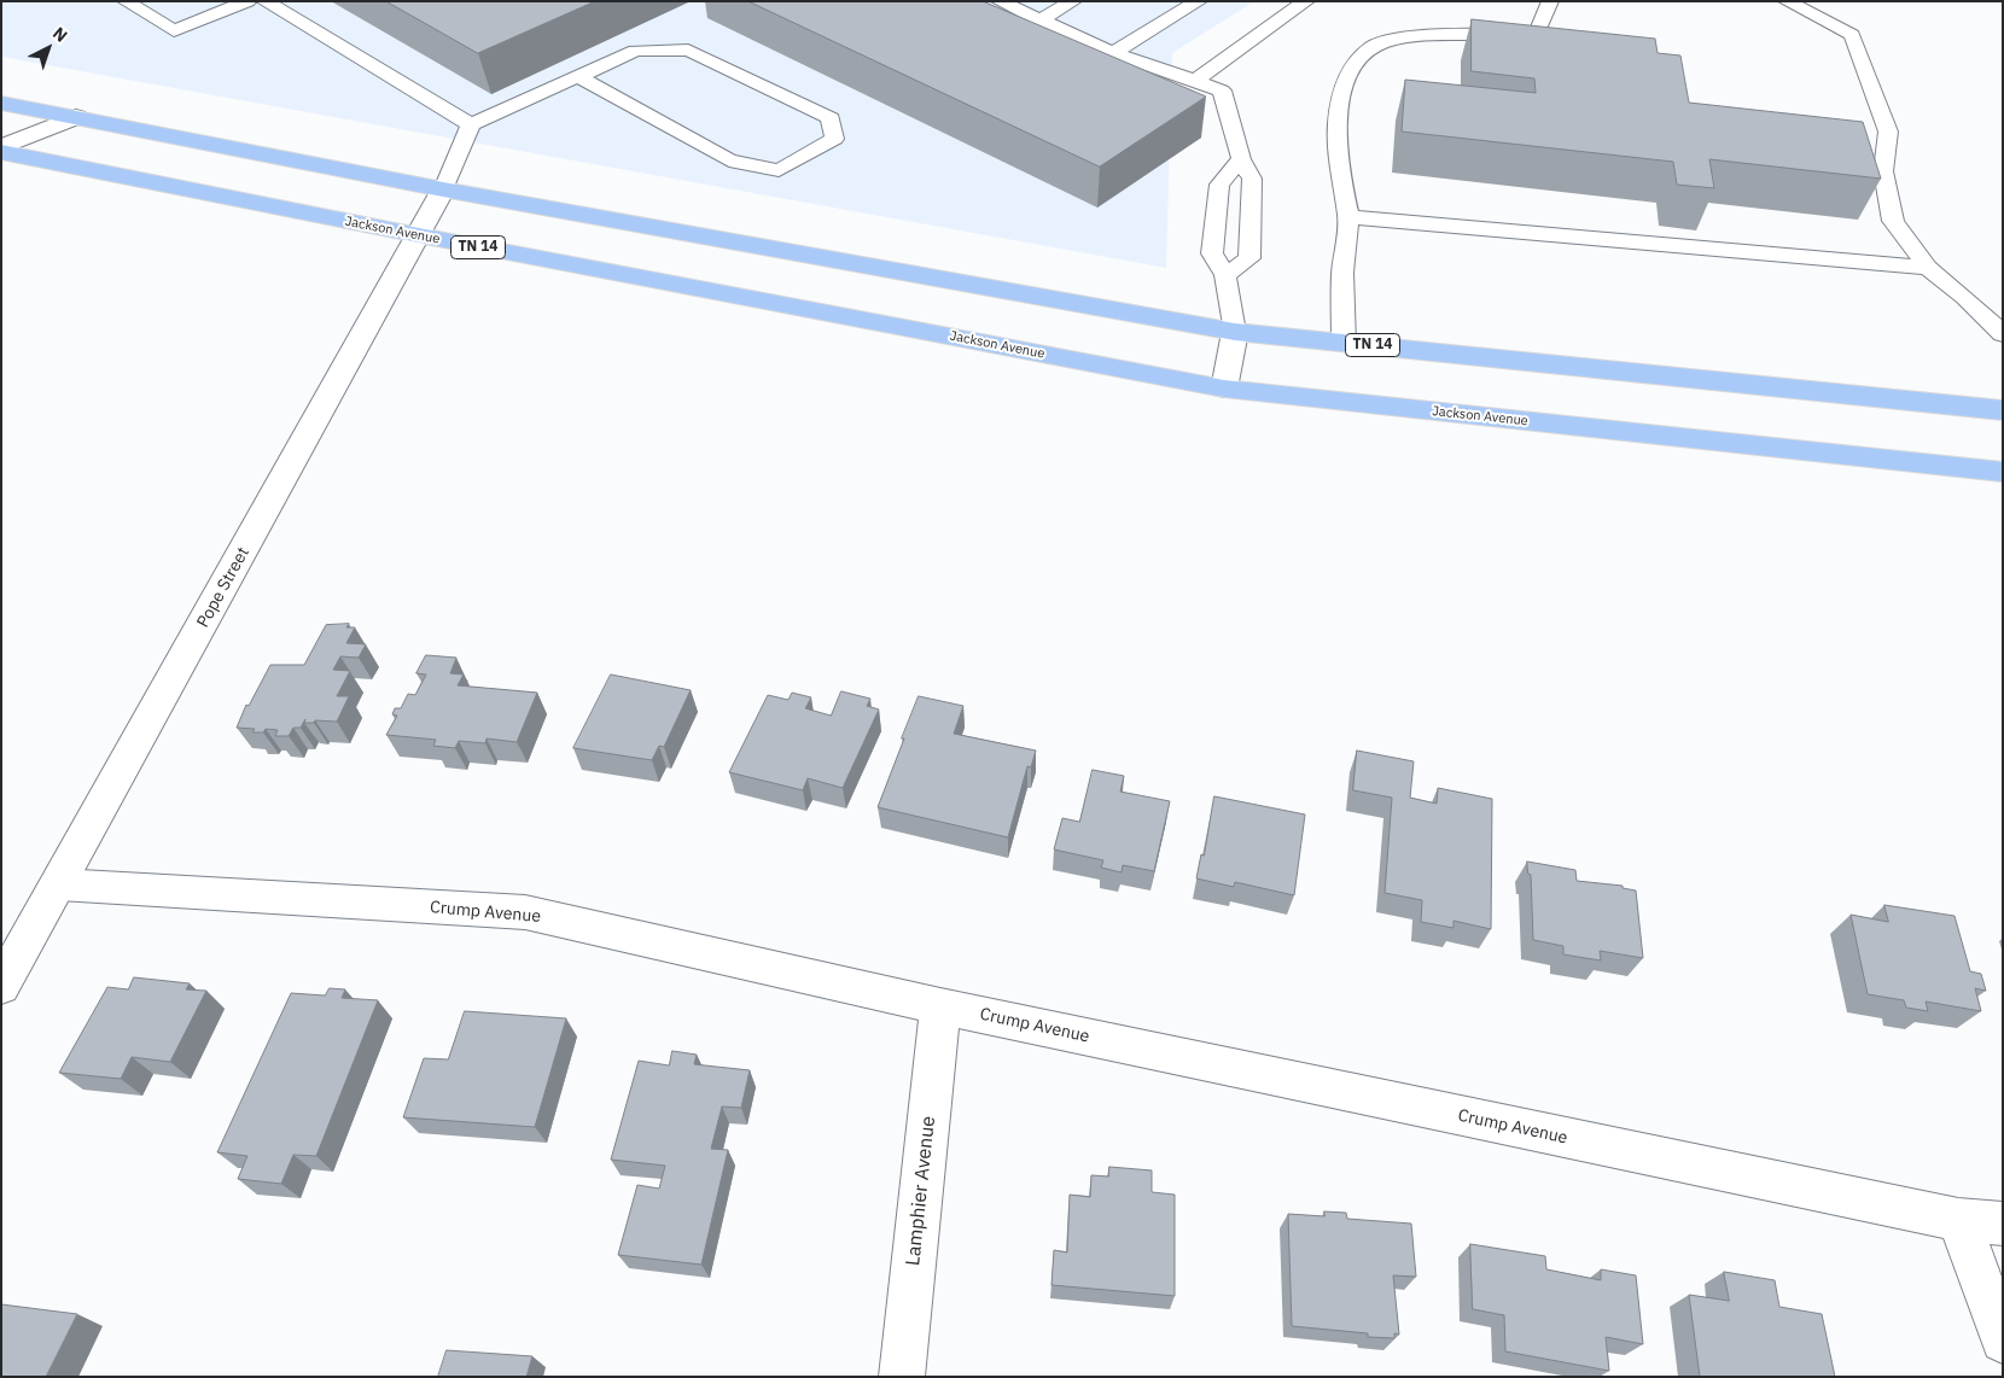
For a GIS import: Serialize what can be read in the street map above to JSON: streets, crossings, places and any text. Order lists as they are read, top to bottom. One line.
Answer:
{"streets":{"main road":["Jackson Avenue","TN 14"],"street":["Pope Street","Crump Avenue","Lamphier Avenue"]},"crossings":[["Jackson Avenue","Pope Street"],["TN 14","Pope Street"],["Pope Street","Crump Avenue"],["Crump Avenue","Lamphier Avenue"]],"north":"top right"}
